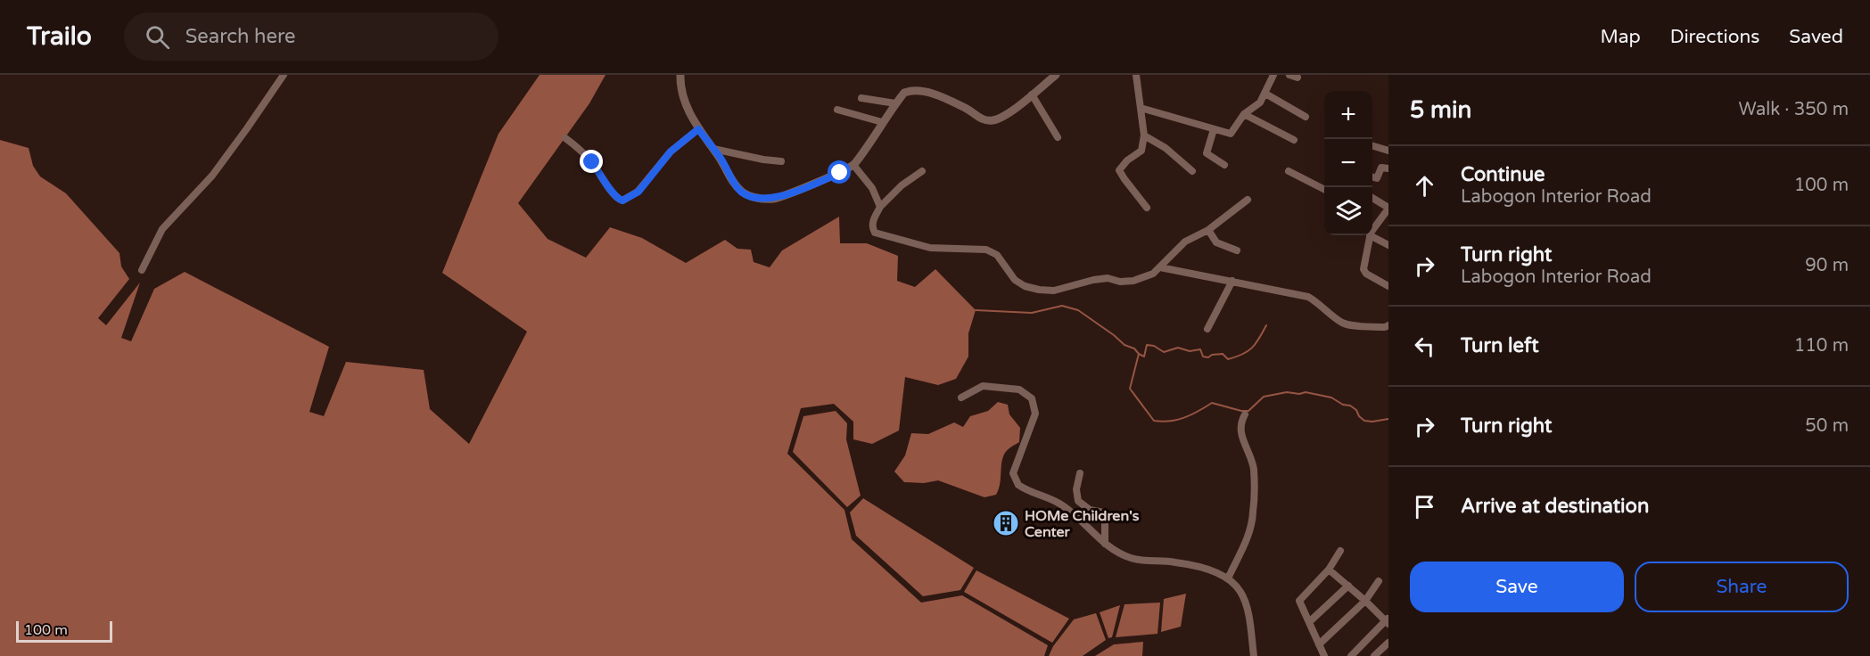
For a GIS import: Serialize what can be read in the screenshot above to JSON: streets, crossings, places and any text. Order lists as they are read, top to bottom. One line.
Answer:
{"places":{"building":["HOMe Children's Center"]},"scale_bar":"100 m","page":{"header":"Trailo","search":"Search here","nav":["Map","Directions","Saved"],"heading":["5 min","Walk · 350 m"],"map_buttons":["+","−"],"list":[["Continue","Labogon Interior Road","100 m"],["Turn right","Labogon Interior Road","90 m"],["Turn left","110 m"],["Turn right","50 m"],"Arrive at destination"],"buttons":["Save","Share"],"scale":"100 m"}}
